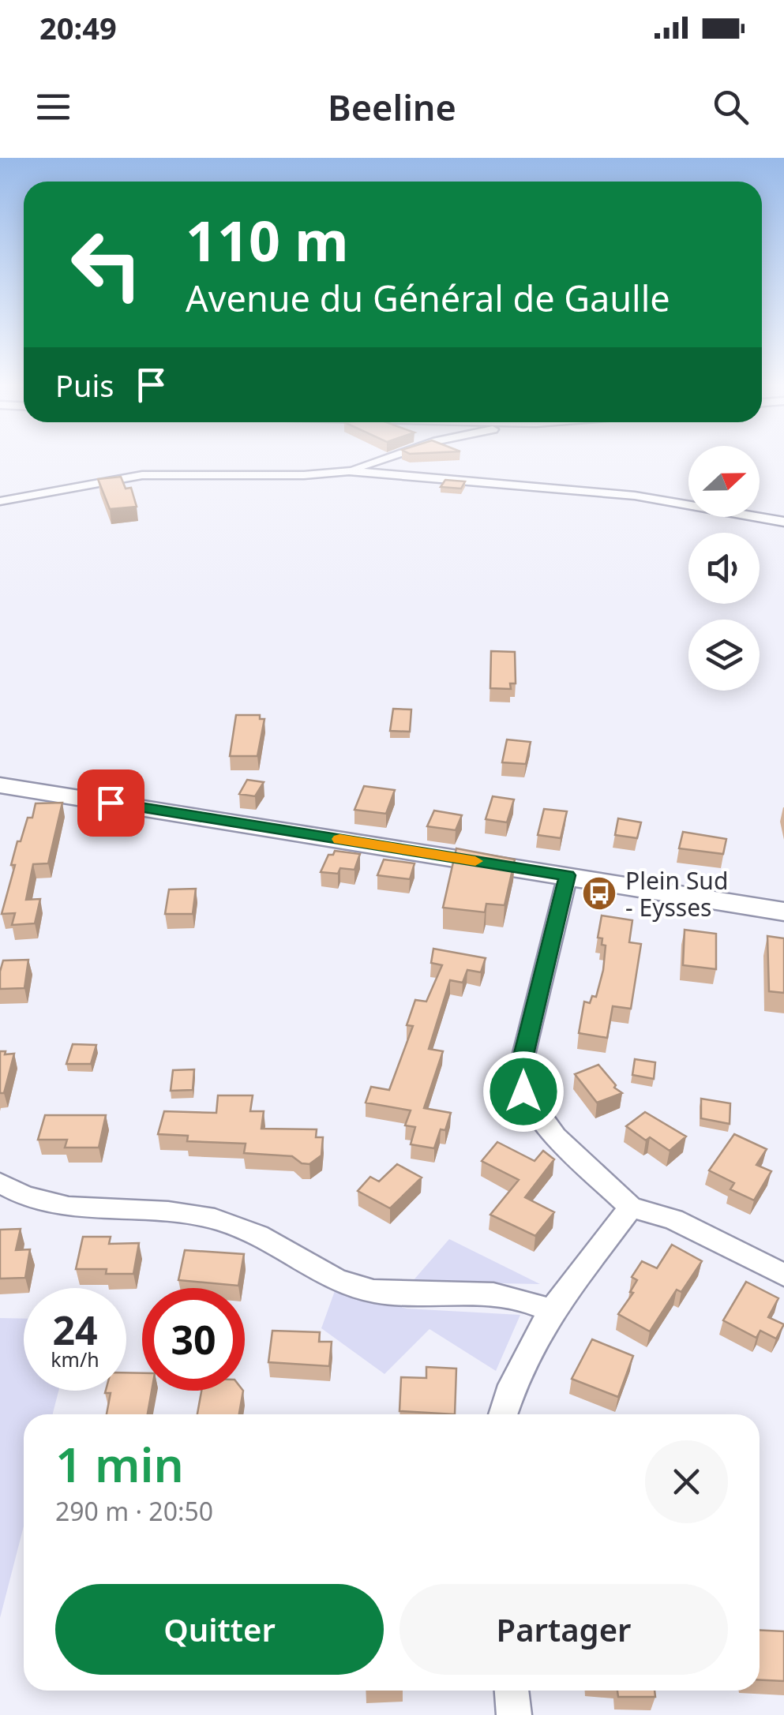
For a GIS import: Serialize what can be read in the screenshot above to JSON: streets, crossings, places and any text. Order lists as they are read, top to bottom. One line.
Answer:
{"places":{"bus stop":["Plein Sud - Eysses"]},"north":"right","page":{"status":"20:49","header":"Beeline","turn":["110 m","Avenue du Général de Gaulle"],"then":"Puis","speed":"24 km/h","limit":"30","heading":["1 min","290 m · 20:50"],"buttons":["Quitter","Partager"]}}
